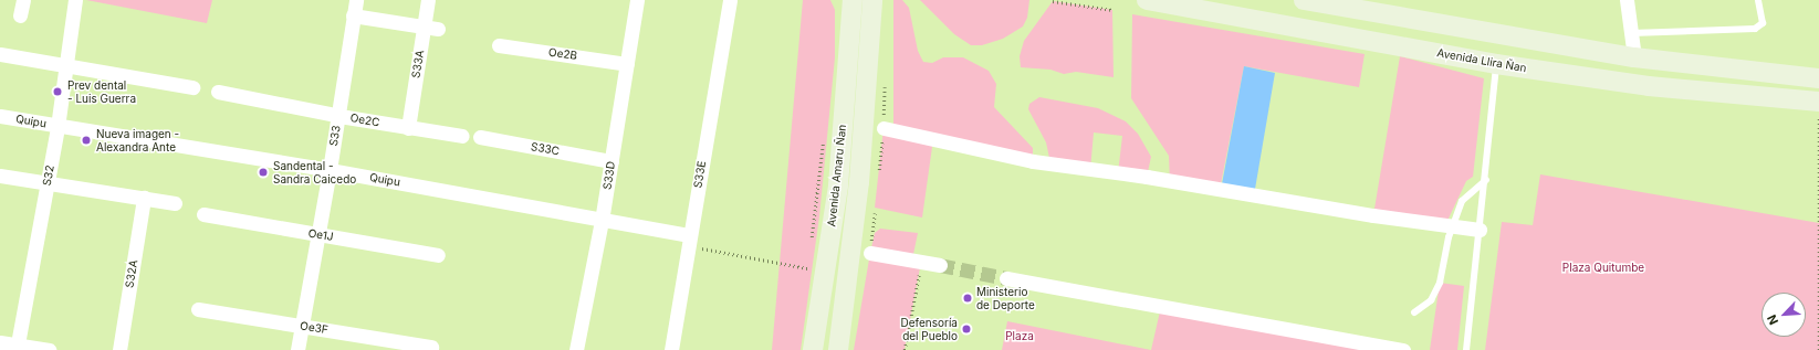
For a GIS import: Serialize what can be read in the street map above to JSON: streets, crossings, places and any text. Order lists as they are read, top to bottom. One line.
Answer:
{"streets":{"street":["Oe2B","Avenida Llira Ñan","S33A","Oe2C","Quipu","S33","S33C","S33E","S32","S33D","Avenida Amaru Ñan","Oe1J","S32A","Oe3F"]},"crossings":[["Oe2B","S33D"],["S33A","Oe2C"],["Oe2C","S33"],["Quipu","S33"],["Quipu","S33E"],["Quipu","S32"],["Quipu","S33D"],["S33","Oe1J"],["S33","Oe3F"],["S33C","S33D"]],"parks":["Plaza Quitumbe","Plaza"],"places":["Prev dental - Luis Guerra","Nueva imagen - Alexandra Ante","Sandental - Sandra Caicedo","Ministerio de Deporte","Defensoría del Pueblo"],"north":"bottom left"}
